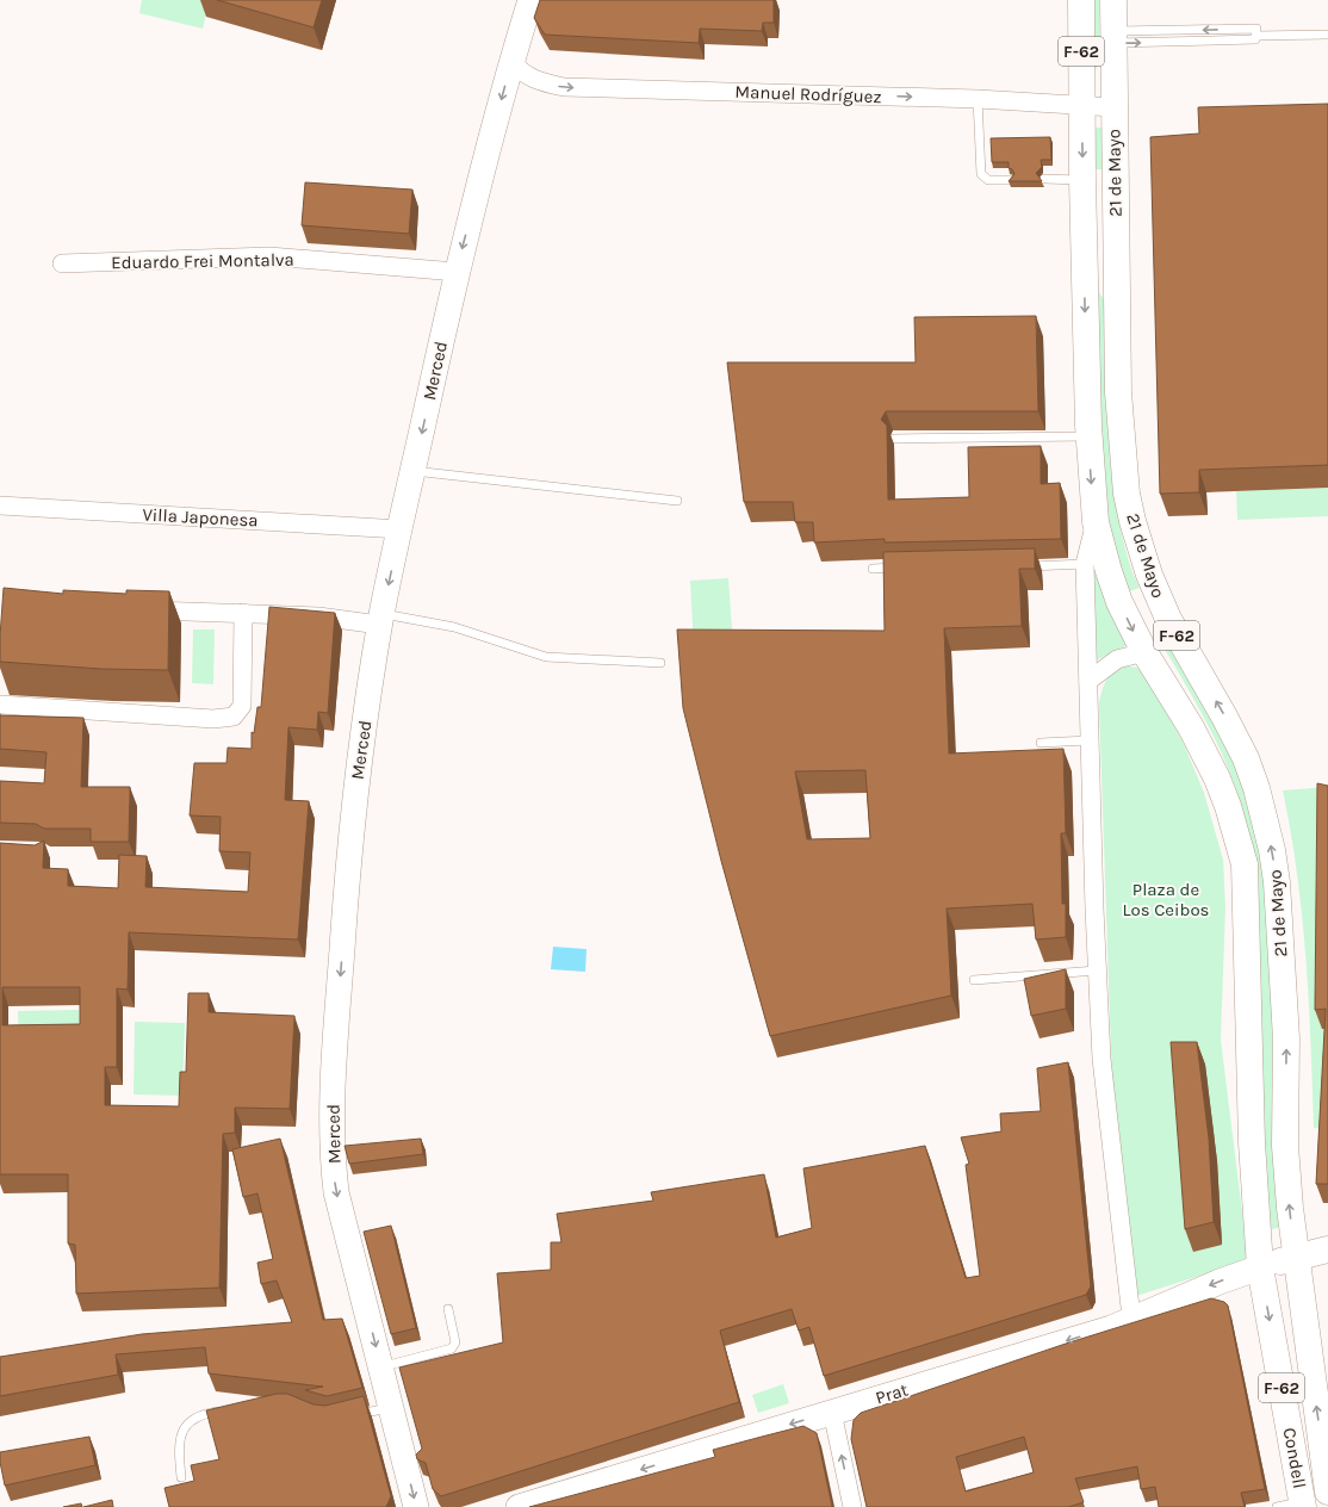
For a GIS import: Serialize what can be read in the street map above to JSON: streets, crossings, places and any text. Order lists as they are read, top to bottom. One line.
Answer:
{"streets":{"main road":["F-62","21 de Mayo","Merced","Prat","Condell"],"street":["Manuel Rodríguez","Eduardo Frei Montalva","Villa Japonesa"]},"crossings":[["Manuel Rodríguez","21 de Mayo"],["Manuel Rodríguez","Merced"],["21 de Mayo","Prat"],["21 de Mayo","Condell"],["Eduardo Frei Montalva","Merced"],["Merced","Villa Japonesa"],["Prat","Condell"]],"one_way":["Manuel Rodríguez","Merced","Prat"],"parks":["Plaza de Los Ceibos"]}
